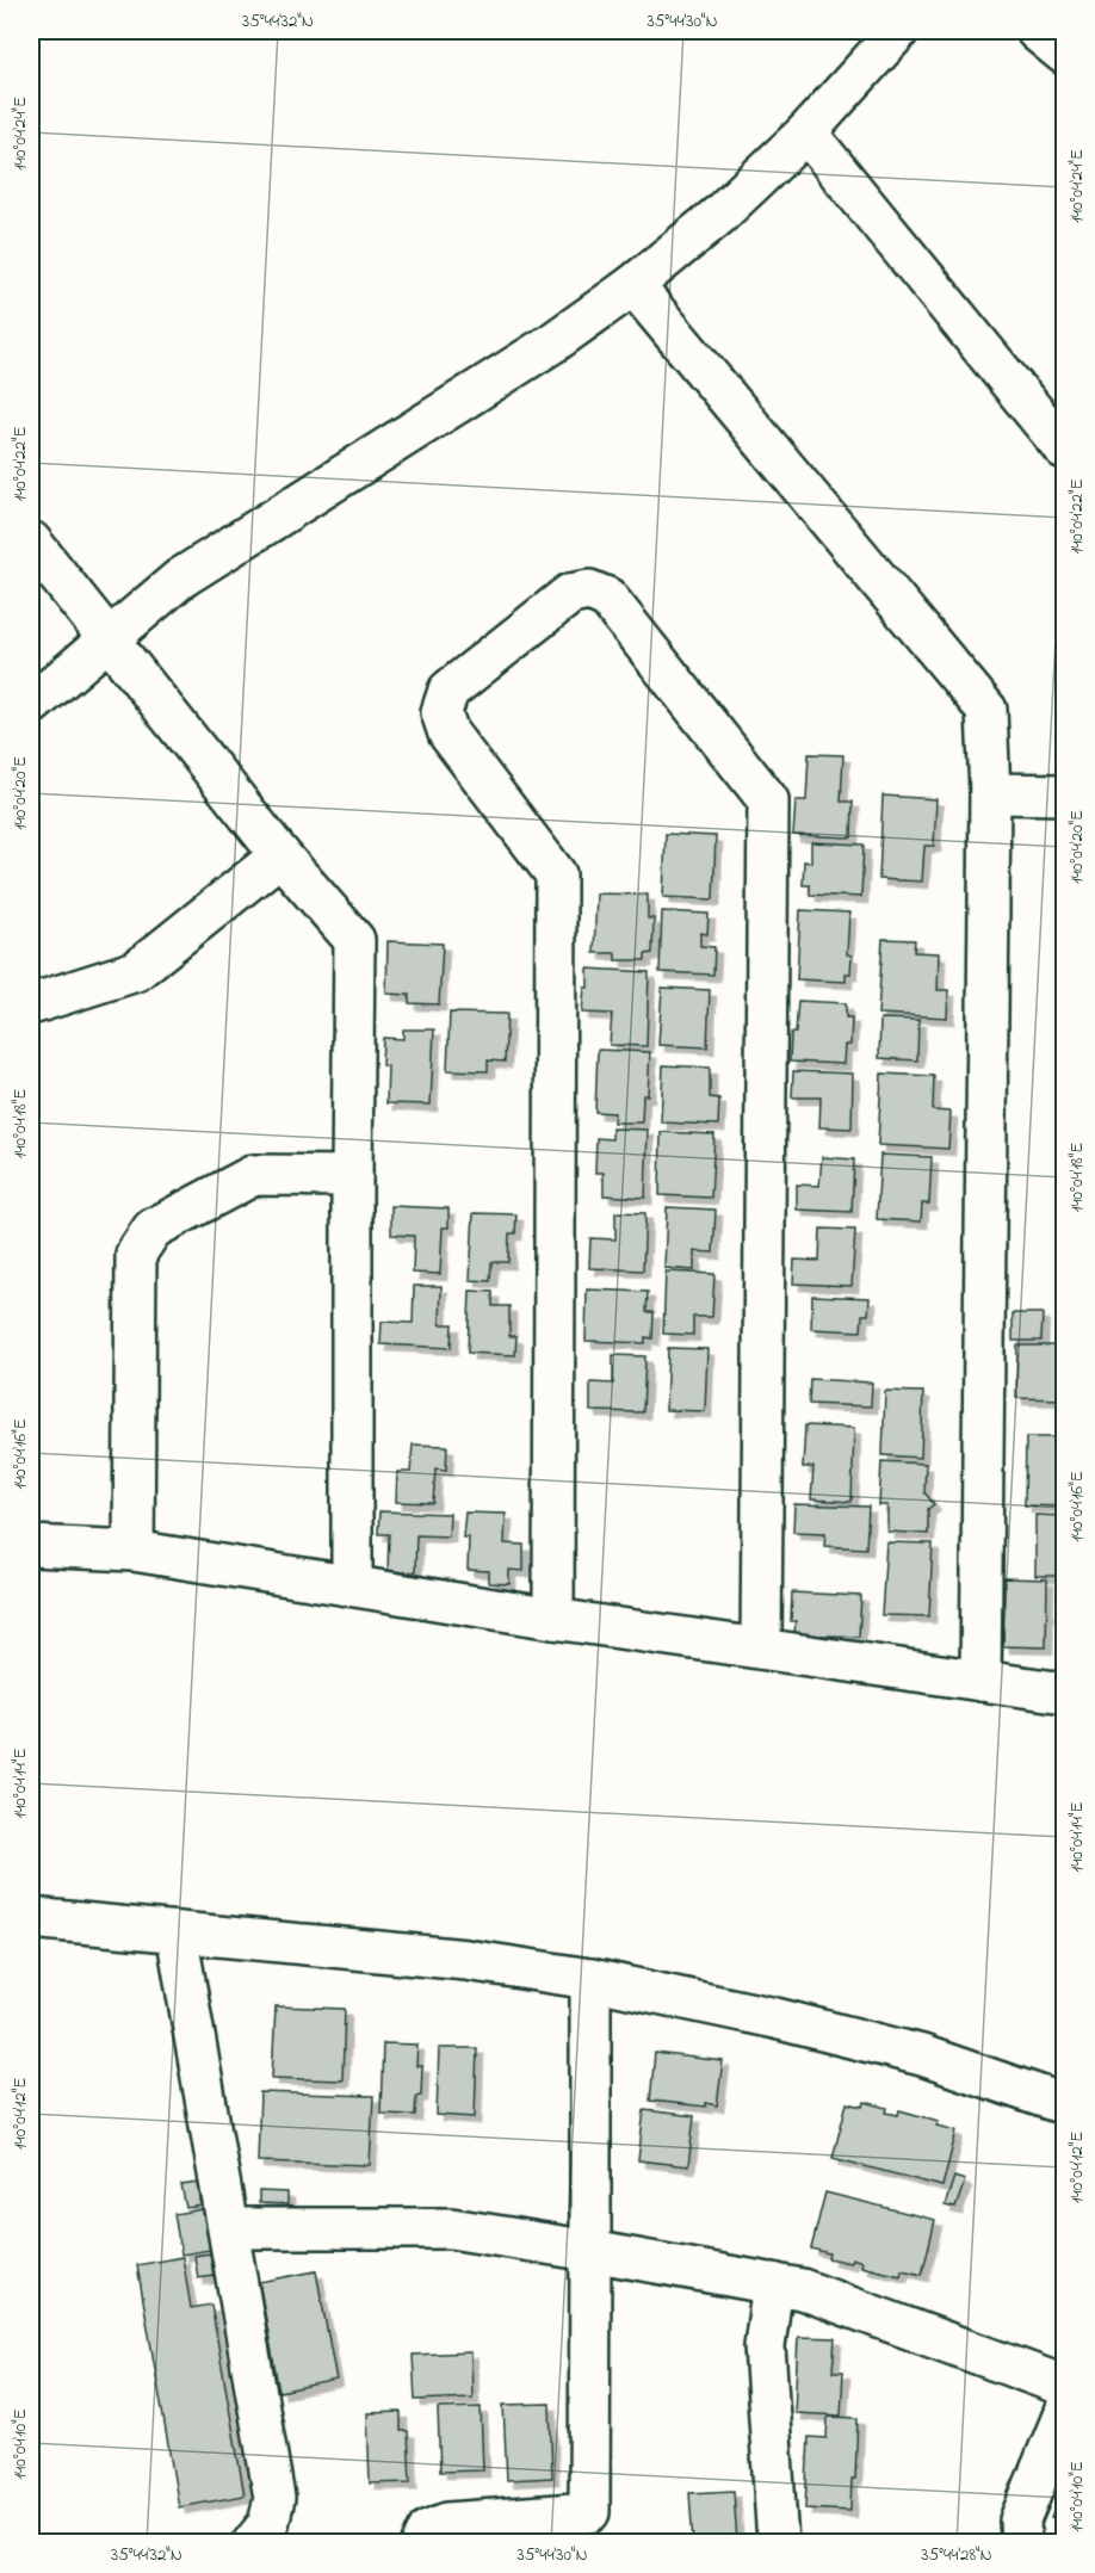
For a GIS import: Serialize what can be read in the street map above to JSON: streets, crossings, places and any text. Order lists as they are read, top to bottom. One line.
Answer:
{"coordinates":["35°44'32\"N","35°44'30\"N","140°04'24\"E","140°04'22\"E","140°04'20\"E","140°04'18\"E","140°04'16\"E","140°04'14\"E","140°04'12\"E","140°04'10\"E","35°44'28\"N"]}
